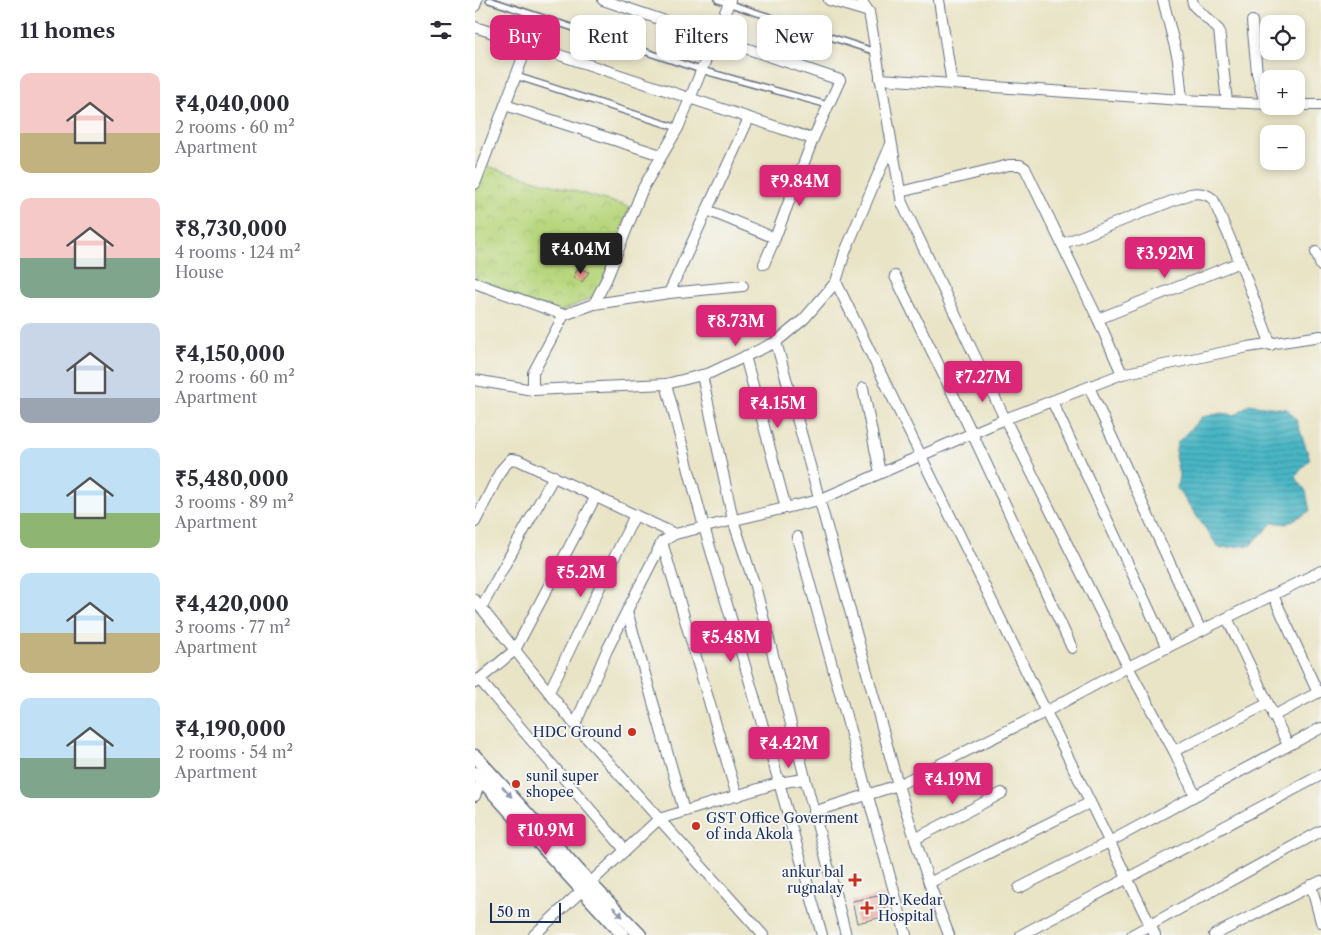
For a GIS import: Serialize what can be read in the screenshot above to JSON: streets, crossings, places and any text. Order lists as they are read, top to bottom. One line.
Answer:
{"places":{"other":["HDC Ground","sunil super shopee","GST Office Goverment of inda Akola"],"health":["ankur bal rugnalay","Dr. Kedar Hospital"]},"scale_bar":"50 m","page":{"heading":"11 homes","map_buttons":["+","−"],"chip":["Buy","Rent","Filters","New"],"list":[{"name":"₹4,040,000","note":"2 rooms · 60 m² · Apartment"},{"name":"₹8,730,000","note":"4 rooms · 124 m² · House"},{"name":"₹4,150,000","note":"2 rooms · 60 m² · Apartment"},{"name":"₹5,480,000","note":"3 rooms · 89 m² · Apartment"},{"name":"₹4,420,000","note":"3 rooms · 77 m² · Apartment"},{"name":"₹4,190,000","note":"2 rooms · 54 m² · Apartment"}],"price":["₹9.84M","₹4.04M","₹3.92M","₹8.73M","₹7.27M","₹4.15M","₹5.2M","₹5.48M","₹4.42M","₹4.19M","₹10.9M"],"scale":"50 m"}}
